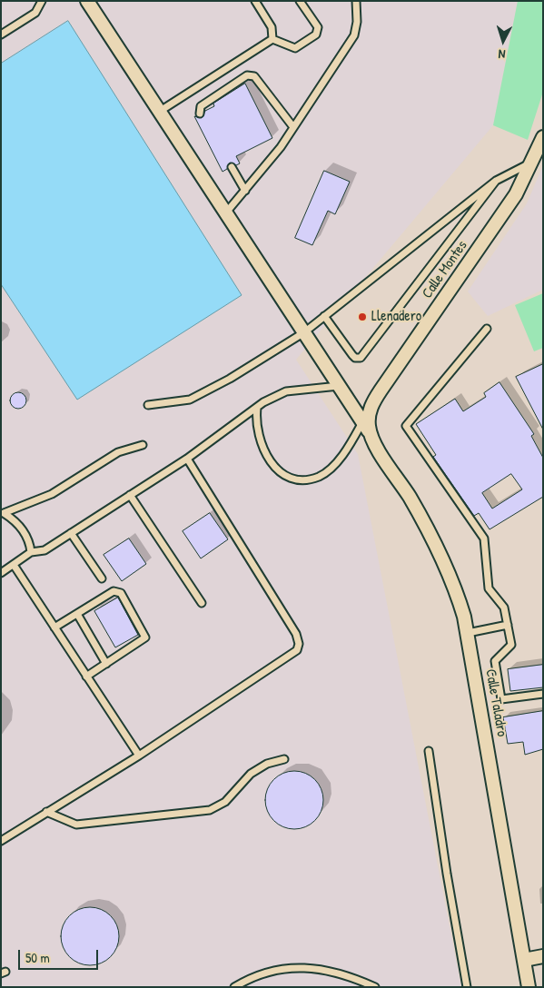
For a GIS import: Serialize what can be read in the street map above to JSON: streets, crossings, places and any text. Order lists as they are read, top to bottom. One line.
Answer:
{"streets":{"street":["Calle Montes","Calle Taladro"]},"crossings":[["Calle Montes","Calle Taladro"]],"places":["Llenadero"],"scale_bar":"50 m","north":"bottom"}
